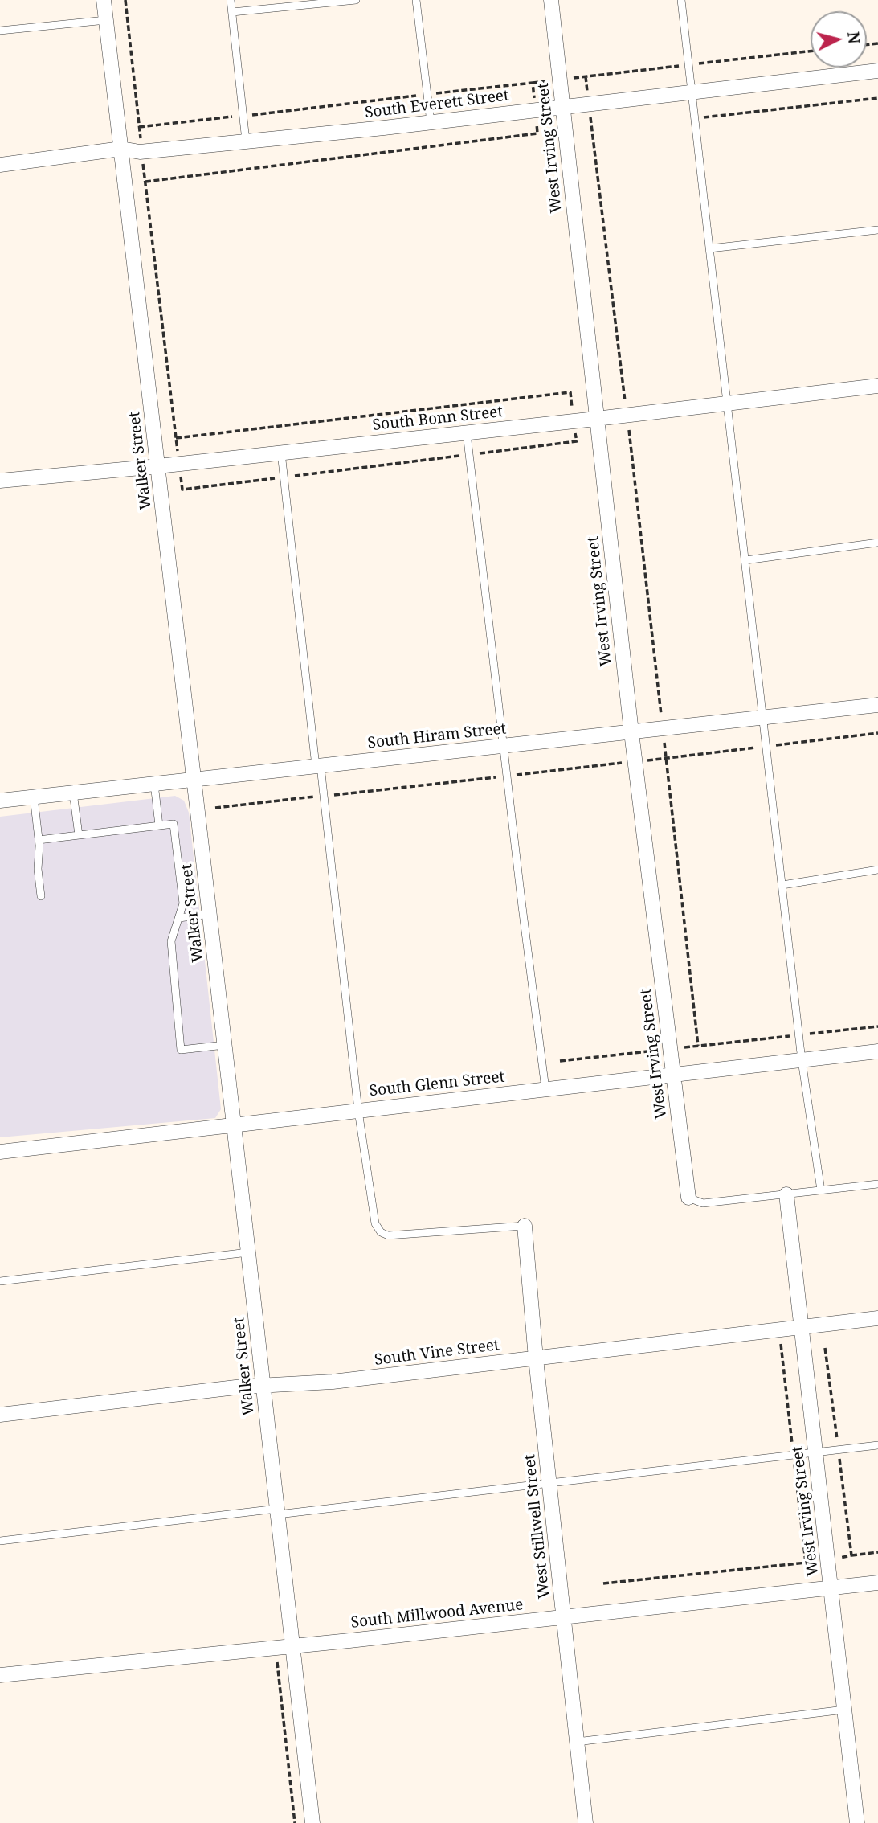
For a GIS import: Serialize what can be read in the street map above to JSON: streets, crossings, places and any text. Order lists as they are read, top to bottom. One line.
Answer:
{"streets":{"street":["South Everett Street","West Irving Street","South Bonn Street","Walker Street","South Hiram Street","South Glenn Street","South Vine Street","West Stillwell Street","South Millwood Avenue"]},"crossings":[["South Everett Street","West Irving Street"],["South Everett Street","Walker Street"],["West Irving Street","South Bonn Street"],["West Irving Street","South Hiram Street"],["West Irving Street","South Glenn Street"],["West Irving Street","South Vine Street"],["West Irving Street","South Millwood Avenue"],["South Bonn Street","Walker Street"],["Walker Street","South Hiram Street"],["Walker Street","South Glenn Street"],["Walker Street","South Vine Street"],["Walker Street","South Millwood Avenue"],["South Vine Street","West Stillwell Street"],["West Stillwell Street","South Millwood Avenue"]],"north":"right"}
